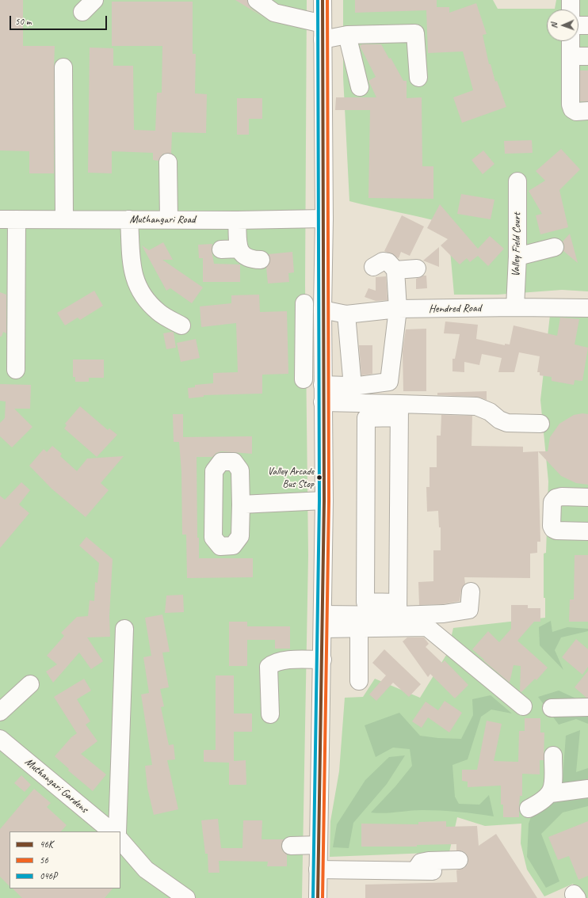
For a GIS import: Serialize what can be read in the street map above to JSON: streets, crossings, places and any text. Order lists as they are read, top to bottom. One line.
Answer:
{"streets":{"street":["Muthangari Road","Valley Field Court","Hendred Road","Muthangari Gardens"]},"crossings":[["Valley Field Court","Hendred Road"]],"places":["Valley Arcade Bus Stop"],"lines":["transit line 46K","transit line 56","transit line 046P"],"legend":["46K","56","046P"],"scale_bar":"50 m","north":"left"}
